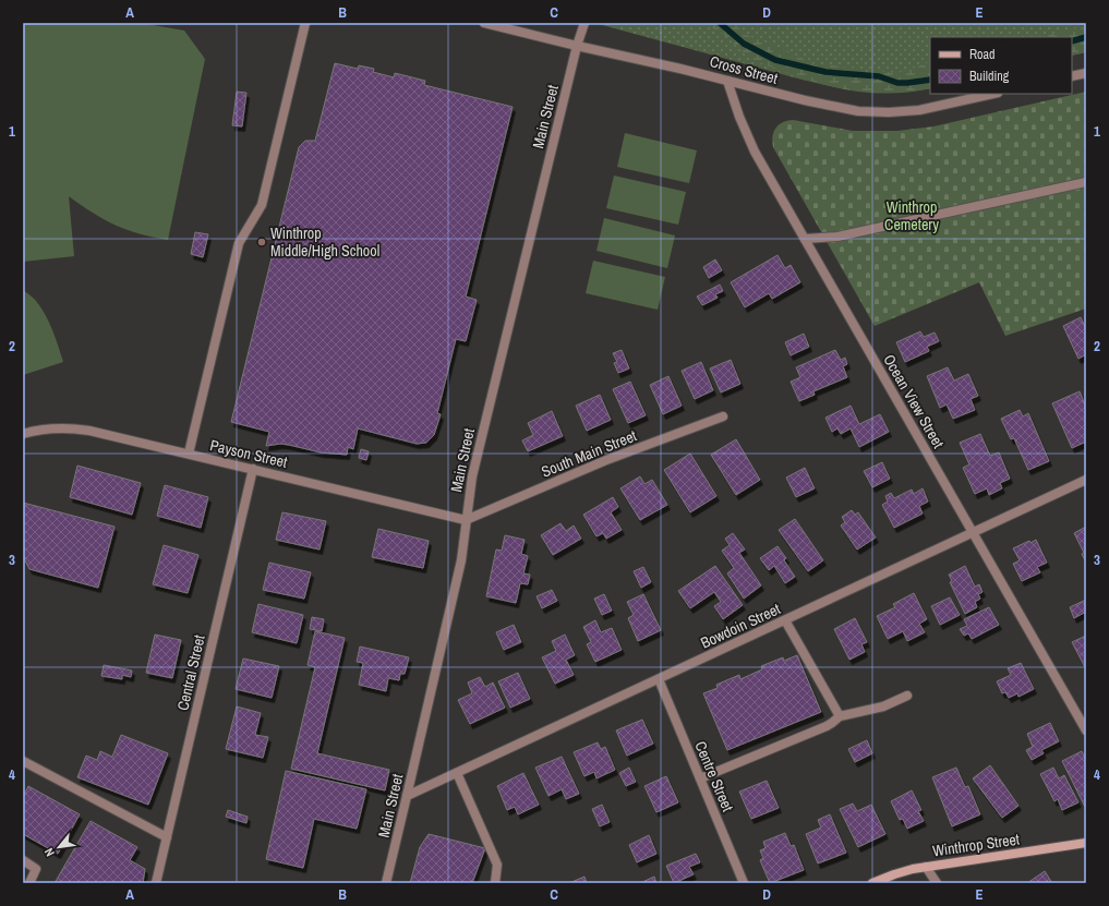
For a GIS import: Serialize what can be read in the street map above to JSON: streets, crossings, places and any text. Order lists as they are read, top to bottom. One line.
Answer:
{"streets":{"main road":["Winthrop Street"],"street":["Cross Street","Main Street","Ocean View Street","Payson Street","South Main Street","Bowdoin Street","Central Street","Centre Street"]},"crossings":[["Cross Street","Main Street"],["Cross Street","Ocean View Street"],["Main Street","Payson Street"],["Main Street","South Main Street"],["Main Street","Bowdoin Street"],["Ocean View Street","Bowdoin Street"],["Payson Street","South Main Street"],["Payson Street","Central Street"],["Bowdoin Street","Centre Street"]],"parks":["Winthrop Cemetery"],"places":["Winthrop Middle/High School"],"legend":["Road","Building"],"north":"bottom left","grid":{"columns":["A","B","C","D","E"],"rows":["1","2","3","4"]}}
